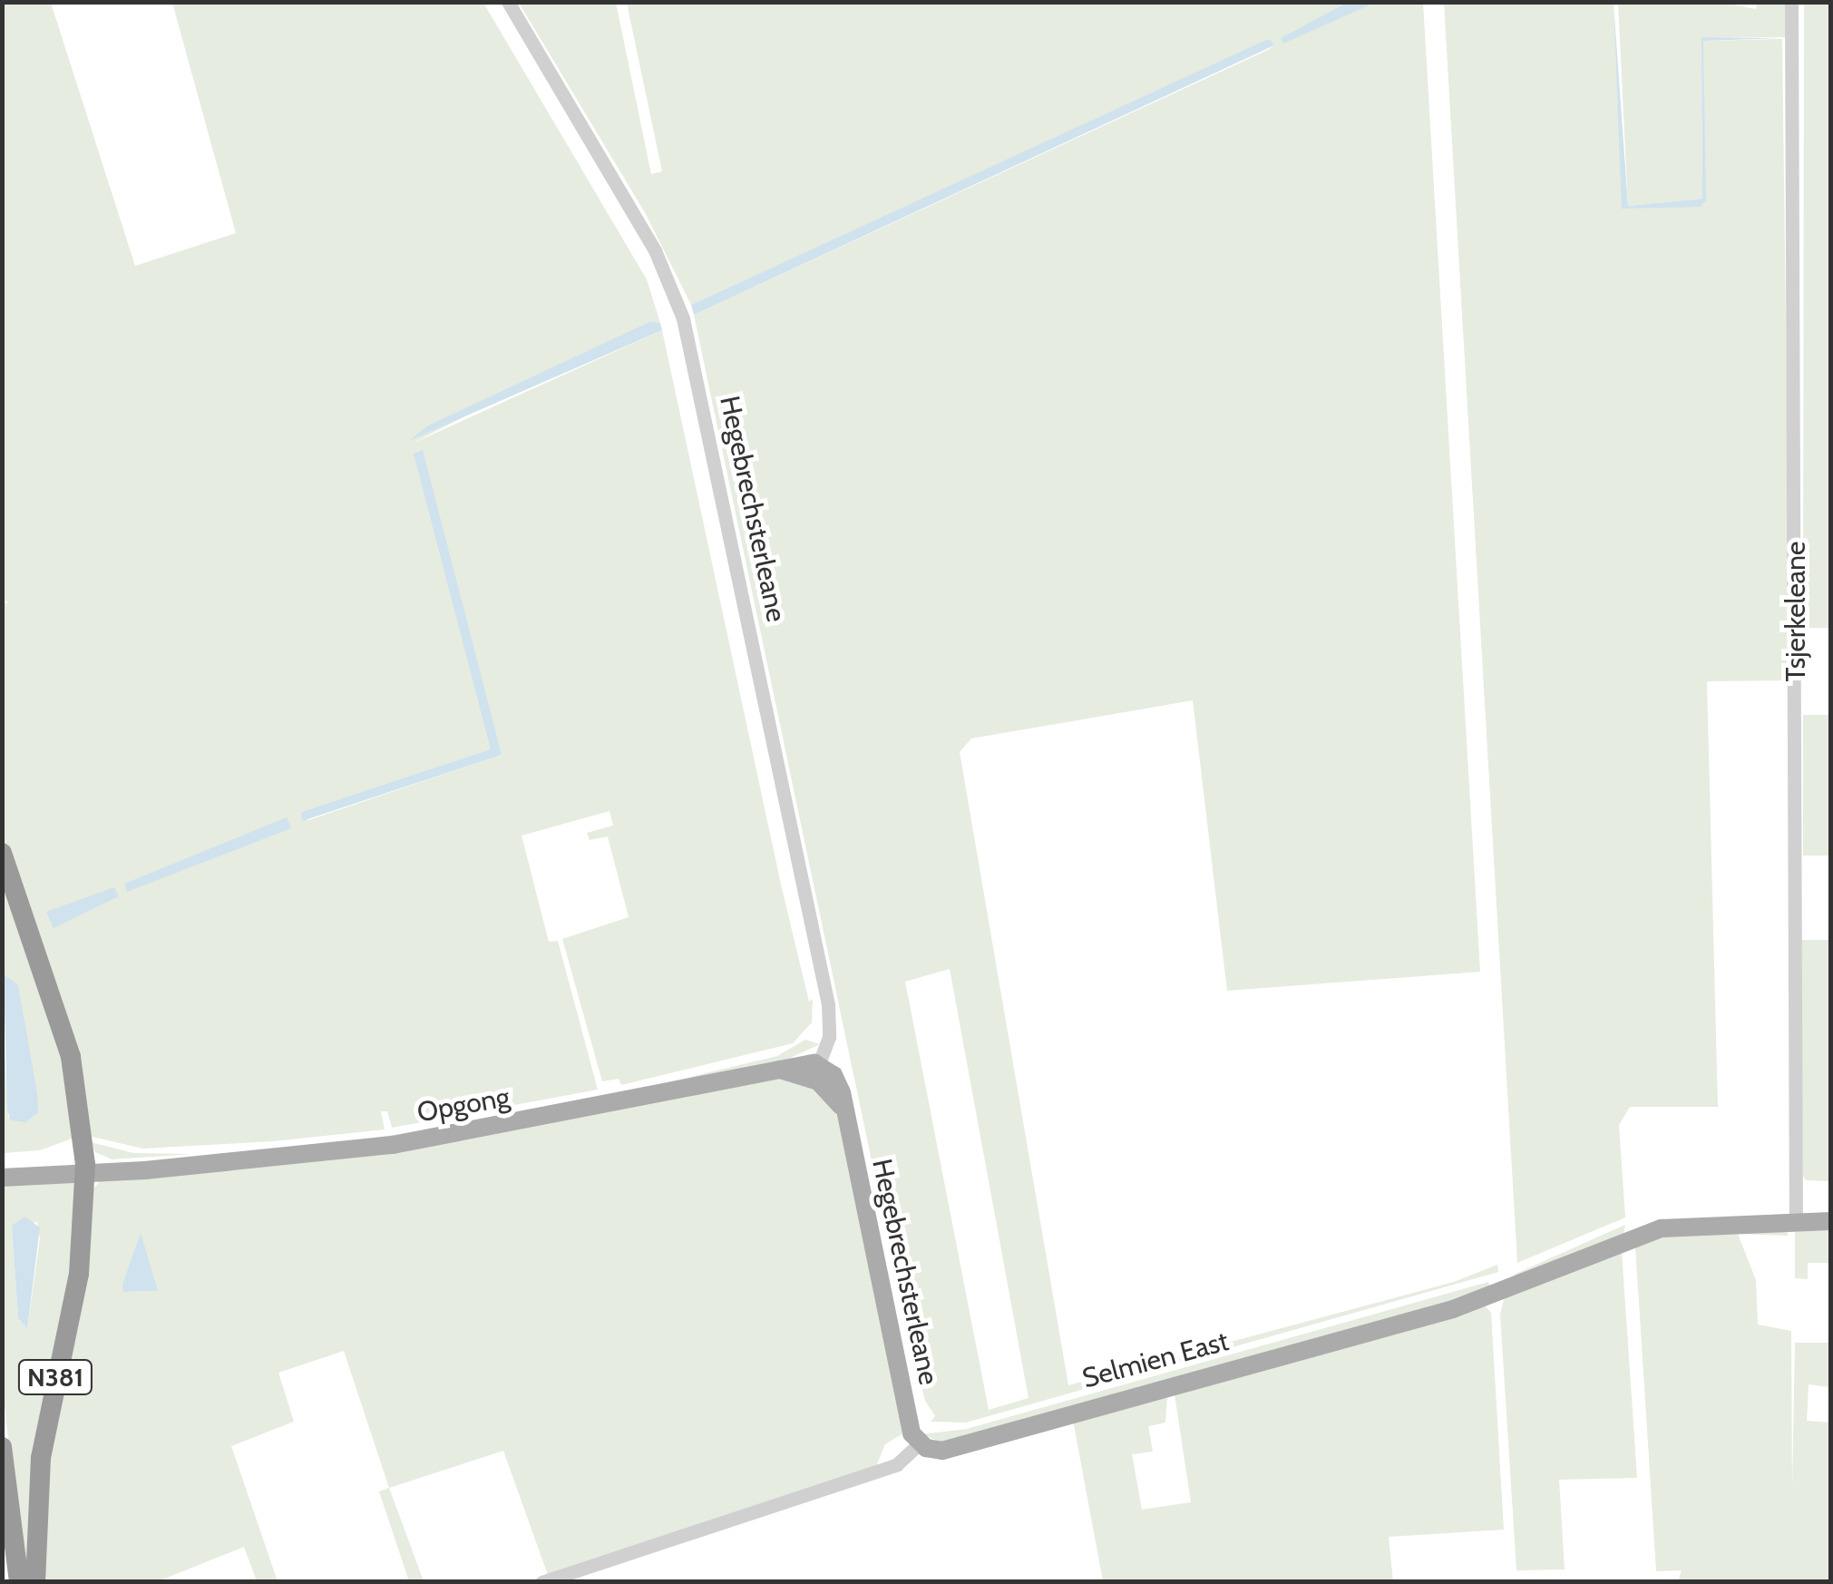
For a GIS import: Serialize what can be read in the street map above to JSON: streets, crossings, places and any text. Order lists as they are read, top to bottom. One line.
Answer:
{"streets":{"highway":["N381"],"main road":["Hegebrechsterleane","Opgong","Selmien East"],"street":["Tsjerkeleane"]},"crossings":[["Hegebrechsterleane","Opgong"],["Hegebrechsterleane","Selmien East"],["Tsjerkeleane","Selmien East"],["Opgong","N381"]]}
